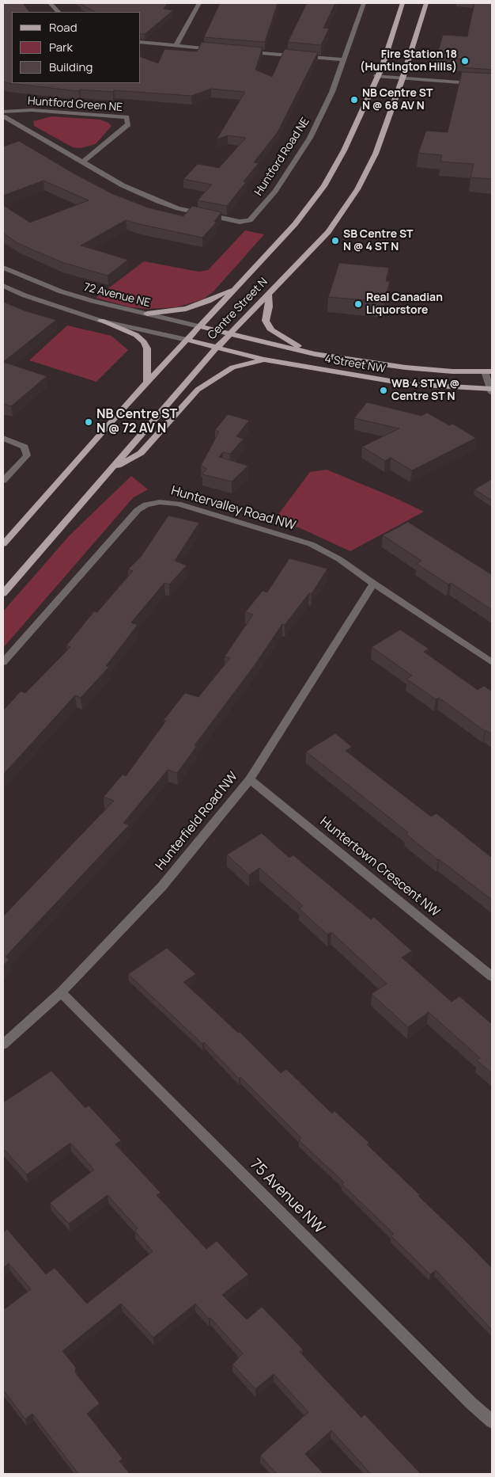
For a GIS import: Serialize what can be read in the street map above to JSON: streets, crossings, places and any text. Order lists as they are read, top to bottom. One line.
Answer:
{"streets":{"main road":["72 Avenue NE","Centre Street N","4 Street NW"],"street":["Huntford Green NE","Huntford Road NE","Huntervalley Road NW","Hunterfield Road NW","Huntertown Crescent NW","75 Avenue NW"]},"crossings":[["Huntford Green NE","Huntford Road NE"],["72 Avenue NE","Centre Street N"],["72 Avenue NE","4 Street NW"],["Centre Street N","4 Street NW"],["Huntervalley Road NW","Hunterfield Road NW"],["Hunterfield Road NW","Huntertown Crescent NW"],["Hunterfield Road NW","75 Avenue NW"]],"places":["Fire Station 18 (Huntington Hills)","NB Centre ST N @ 68 AV N","SB Centre ST N @ 4 ST N","Real Canadian Liquorstore","WB 4 ST W @ Centre ST N","NB Centre ST N @ 72 AV N"],"legend":["Road","Park","Building"]}
